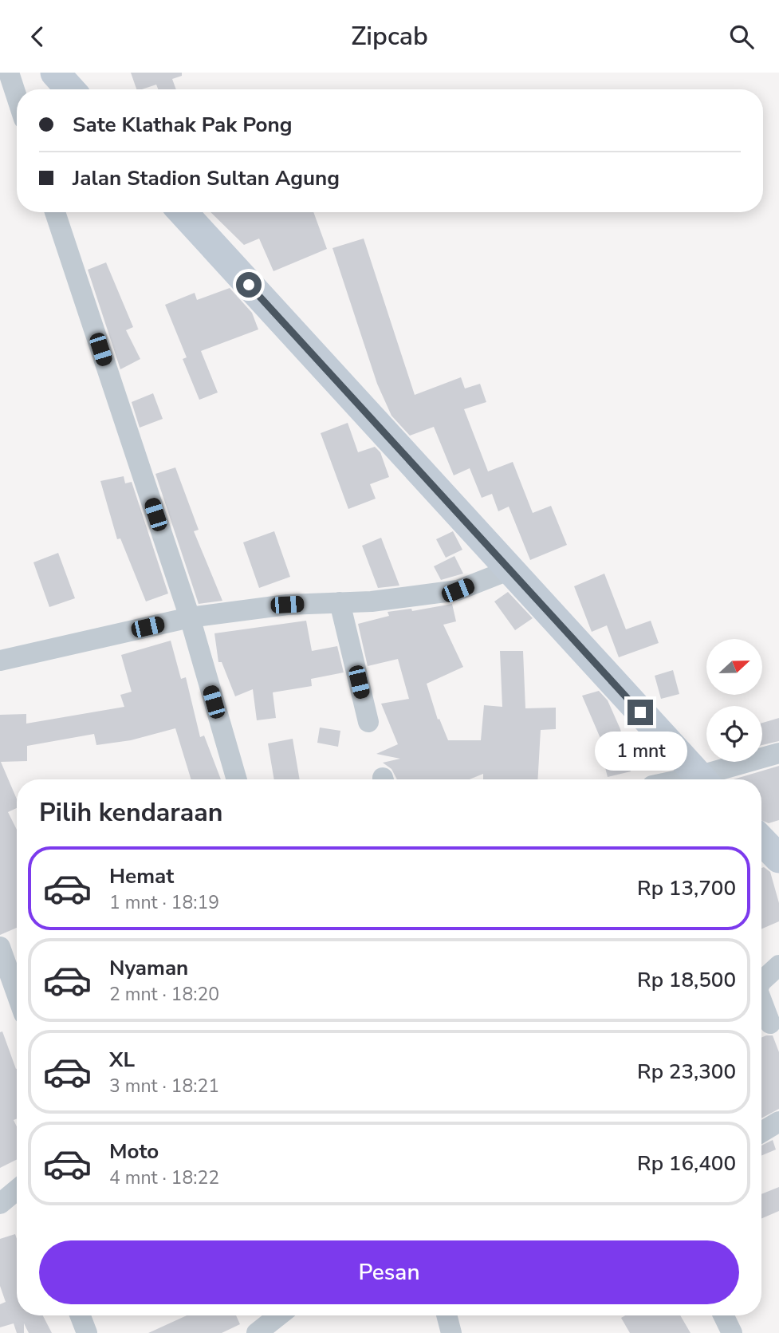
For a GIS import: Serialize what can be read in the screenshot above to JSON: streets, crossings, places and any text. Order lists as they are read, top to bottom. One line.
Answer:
{"north":"right","page":{"header":"Zipcab","banner":["Sate Klathak Pak Pong","Jalan Stadion Sultan Agung"],"bubble":"1 mnt","heading":"Pilih kendaraan","list":[{"name":"Hemat","note":"1 mnt · 18:19","value":"Rp 13,700"},{"name":"Nyaman","note":"2 mnt · 18:20","value":"Rp 18,500"},{"name":"XL","note":"3 mnt · 18:21","value":"Rp 23,300"},{"name":"Moto","note":"4 mnt · 18:22","value":"Rp 16,400"}],"buttons":"Pesan"}}
